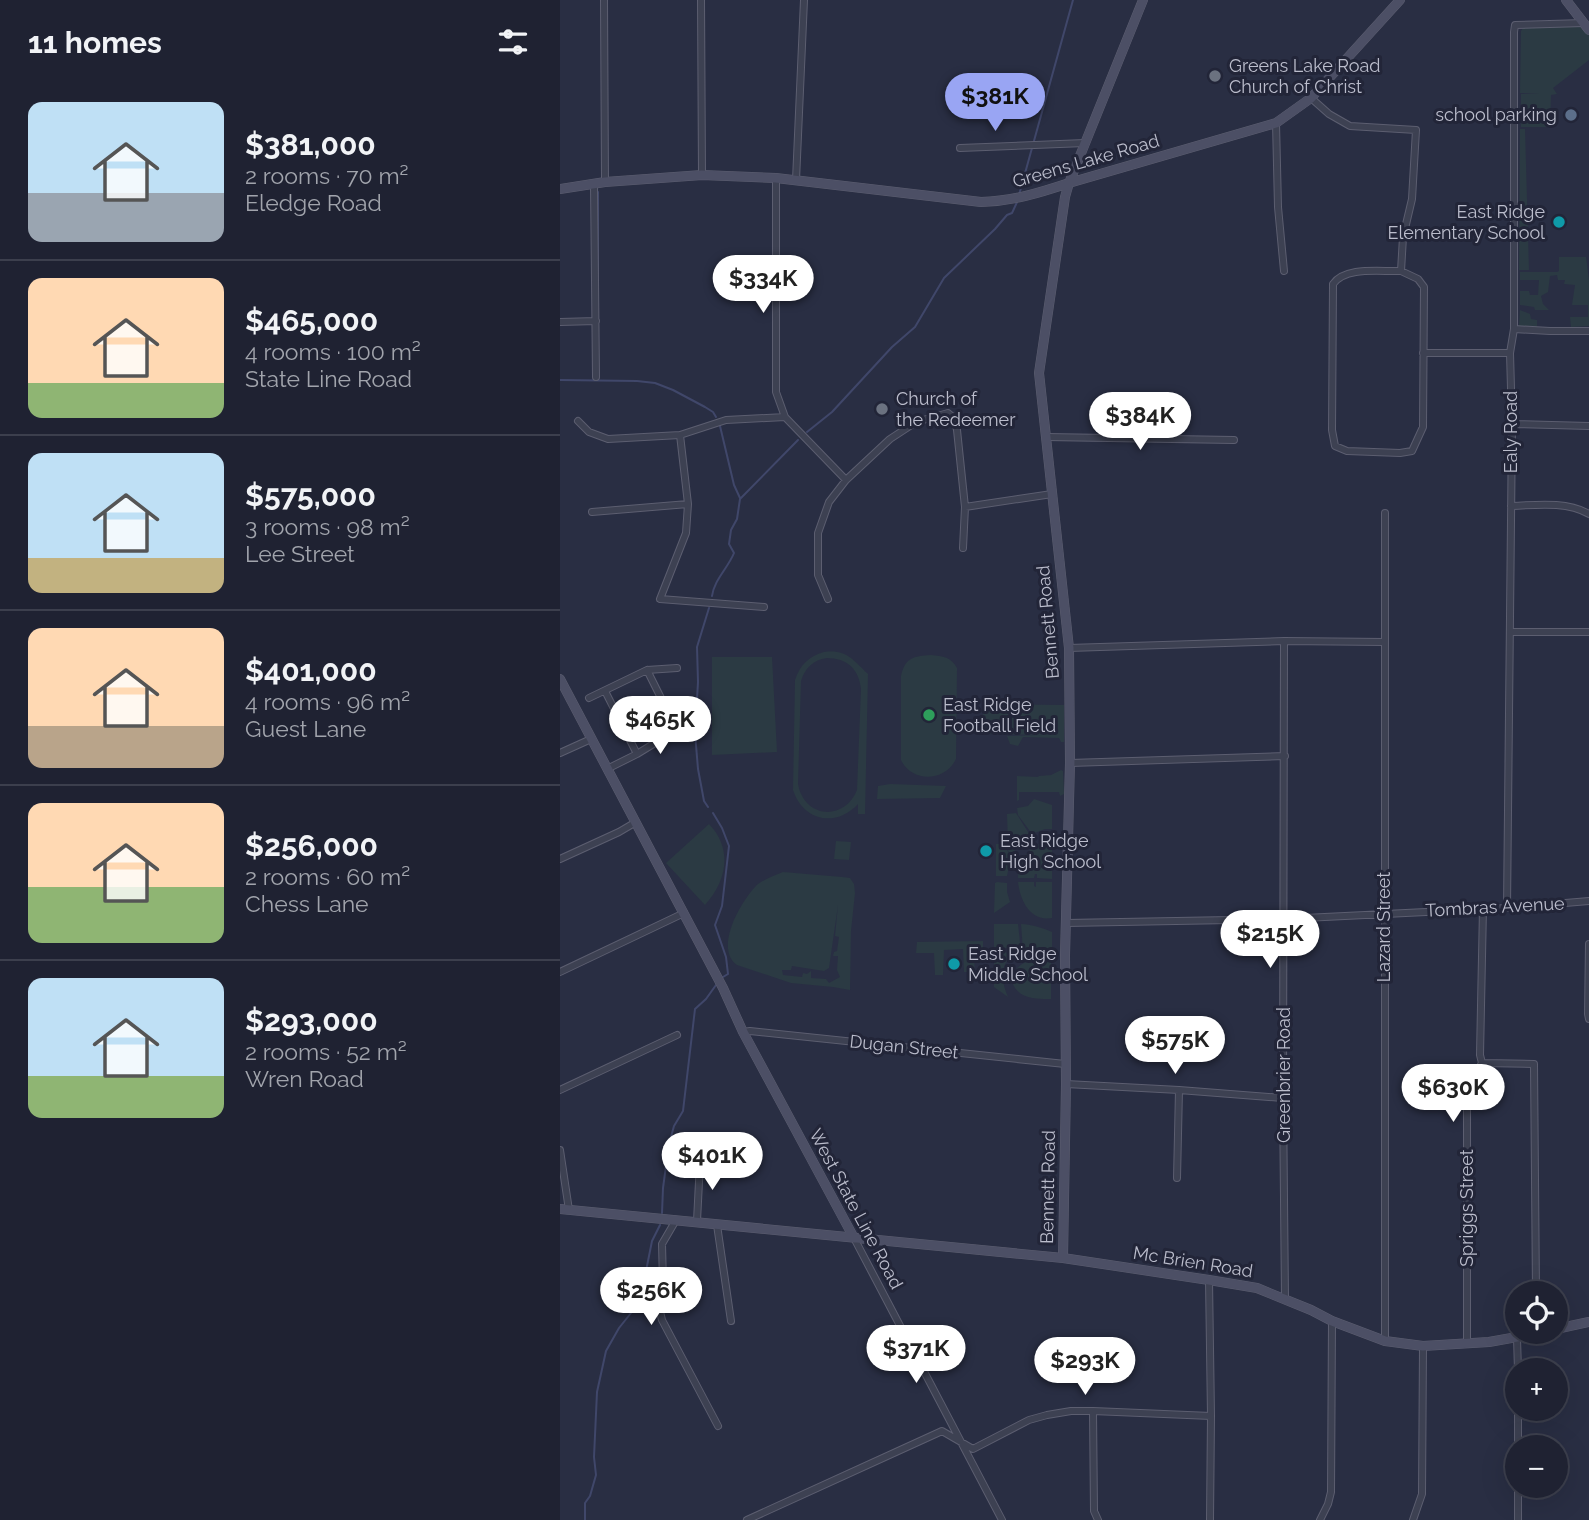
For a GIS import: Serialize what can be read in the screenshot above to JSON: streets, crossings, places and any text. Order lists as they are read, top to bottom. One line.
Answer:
{"streets":{"street":["Greens Lake Road","Ealy Road","Bennett Road","Tombras Avenue","Lazard Street","Dugan Street","Greenbrier Road","Spriggs Street","West State Line Road","Mc Brien Road"]},"crossings":[["Greens Lake Road","Bennett Road"],["Ealy Road","Tombras Avenue"],["Bennett Road","Tombras Avenue"],["Bennett Road","Dugan Street"],["Bennett Road","Mc Brien Road"],["Tombras Avenue","Lazard Street"],["Tombras Avenue","Greenbrier Road"],["Tombras Avenue","Spriggs Street"],["Lazard Street","Mc Brien Road"],["Dugan Street","West State Line Road"],["Greenbrier Road","Mc Brien Road"],["Spriggs Street","Mc Brien Road"],["West State Line Road","Mc Brien Road"]],"places":["Greens Lake Road Church of Christ","school parking","East Ridge Elementary School","Church of the Redeemer","East Ridge Football Field","East Ridge High School","East Ridge Middle School"],"page":{"heading":"11 homes","price":["$381K","$334K","$384K","$465K","$215K","$575K","$630K","$401K","$256K","$371K","$293K"],"list":[{"name":"$381,000","note":"2 rooms · 70 m² · Eledge Road"},{"name":"$465,000","note":"4 rooms · 100 m² · State Line Road"},{"name":"$575,000","note":"3 rooms · 98 m² · Lee Street"},{"name":"$401,000","note":"4 rooms · 96 m² · Guest Lane"},{"name":"$256,000","note":"2 rooms · 60 m² · Chess Lane"},{"name":"$293,000","note":"2 rooms · 52 m² · Wren Road"}],"map_buttons":["+","−"]}}
